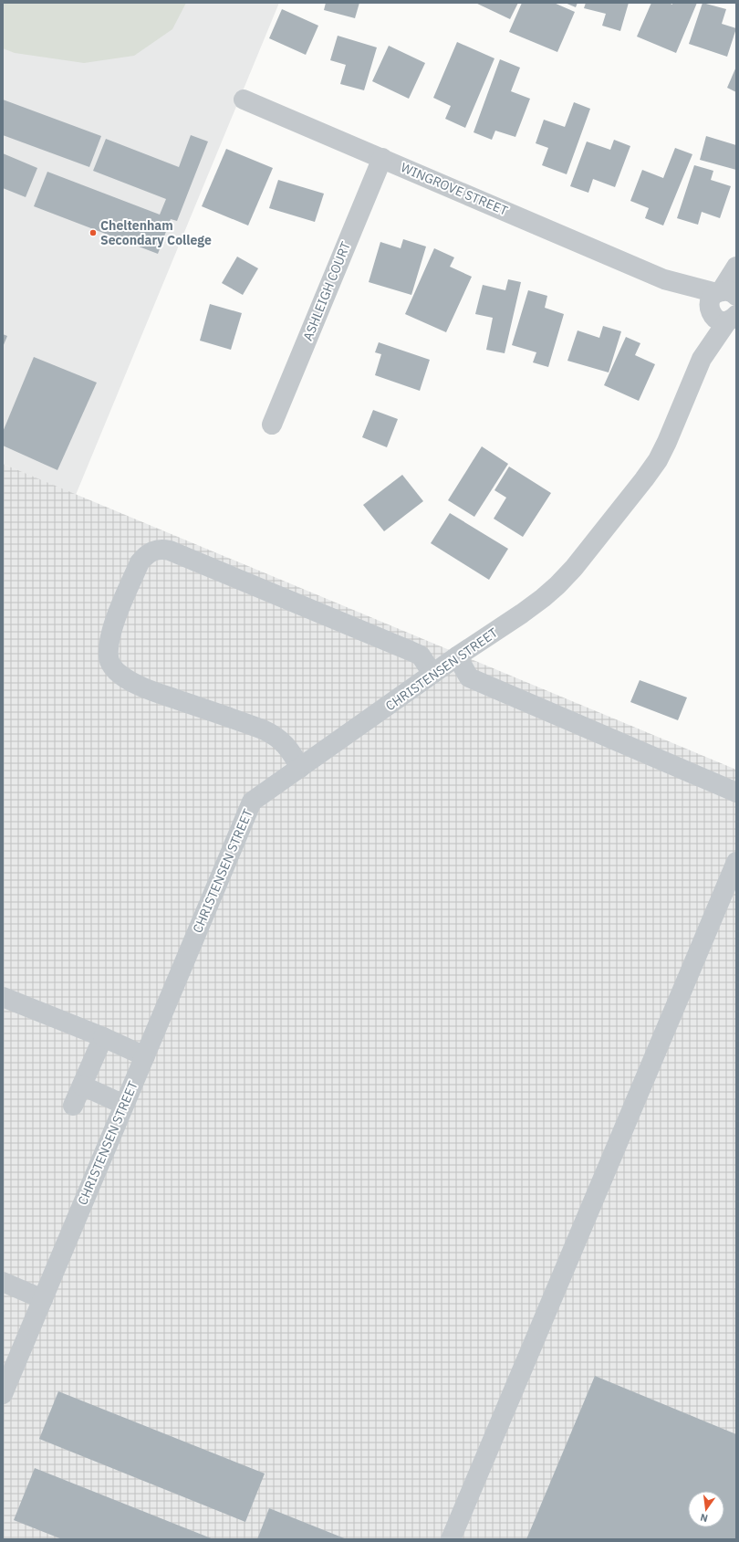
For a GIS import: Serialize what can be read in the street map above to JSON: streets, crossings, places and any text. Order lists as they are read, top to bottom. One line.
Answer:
{"streets":{"street":["WINGROVE STREET","ASHLEIGH COURT","CHRISTENSEN STREET"]},"crossings":[["WINGROVE STREET","ASHLEIGH COURT"],["WINGROVE STREET","CHRISTENSEN STREET"]],"places":["Cheltenham Secondary College"],"north":"bottom"}
